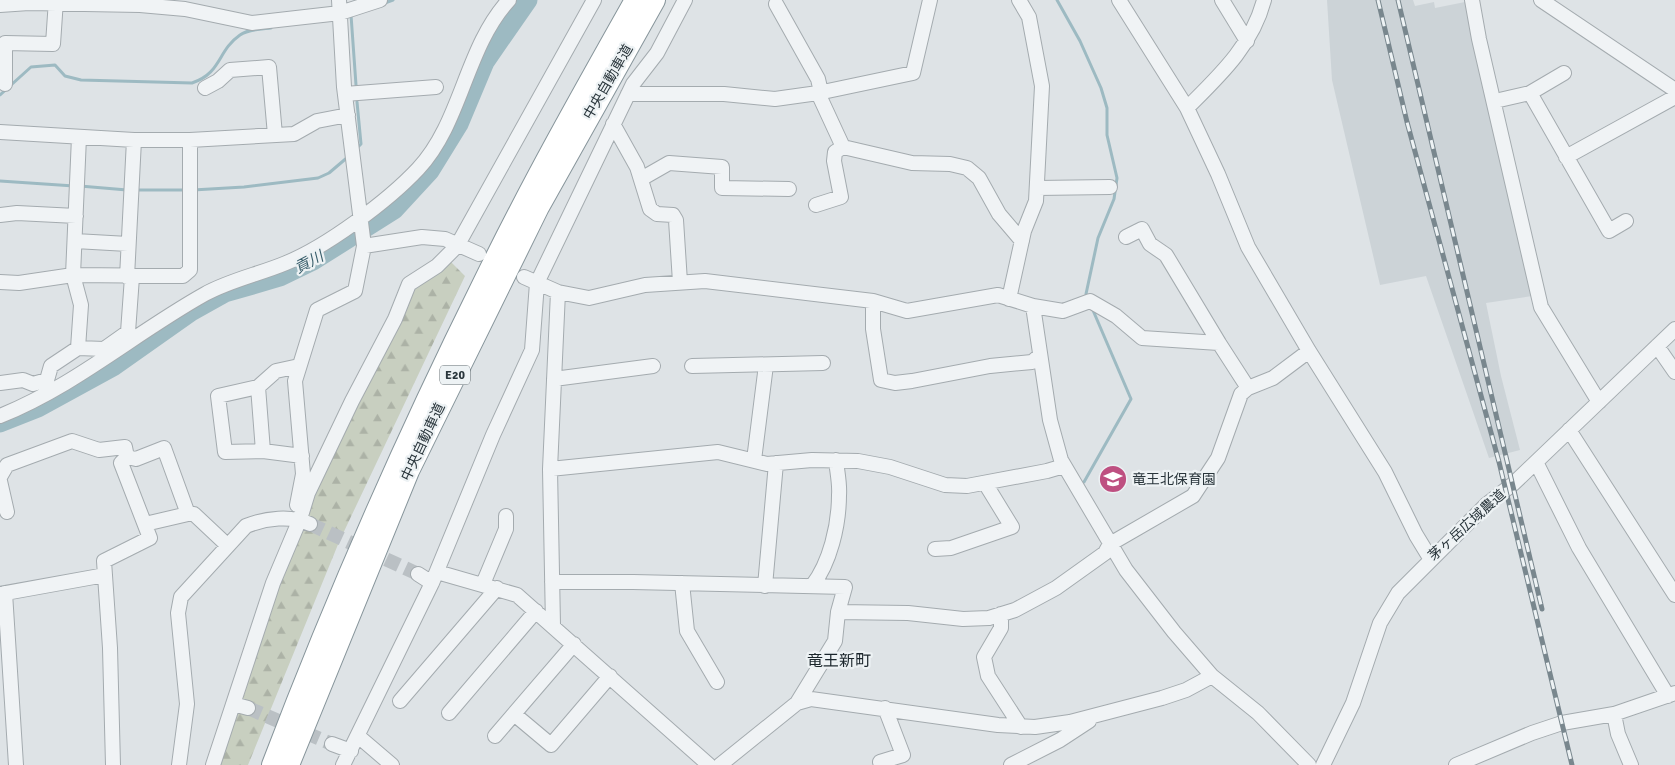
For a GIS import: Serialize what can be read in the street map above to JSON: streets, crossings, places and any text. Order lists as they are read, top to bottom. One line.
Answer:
{"streets":{"highway":["中央自動車道","E20"],"street":["茅ヶ岳広域農道"]},"districts":["竜王新町"],"water":["貢川"],"places":{"school or university":["竜王北保育園"]}}
